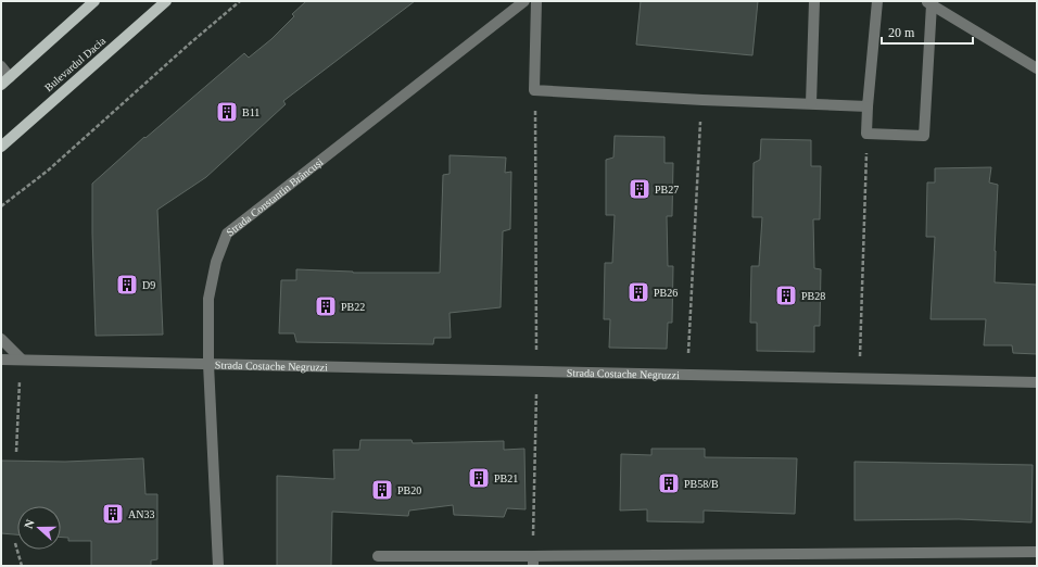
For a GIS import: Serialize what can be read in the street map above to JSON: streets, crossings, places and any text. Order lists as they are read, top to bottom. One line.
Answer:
{"streets":{"main road":["Bulevardul Dacia"],"street":["Strada Constantin Brâncuși","Strada Costache Negruzzi"]},"crossings":[["Strada Constantin Brâncuși","Strada Costache Negruzzi"]],"places":{"building":["B11","PB27","D9","PB26","PB28","PB22","PB21","PB58/B","PB20","AN33"]},"scale_bar":"20 m","north":"left"}
